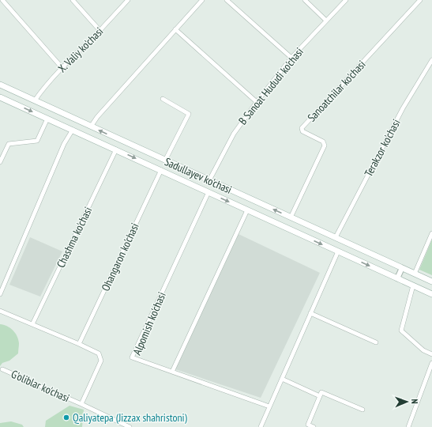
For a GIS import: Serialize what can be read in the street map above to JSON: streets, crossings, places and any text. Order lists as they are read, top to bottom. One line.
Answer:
{"streets":{"main road":["Sadullayev ko'chasi"],"street":["X. Valiy ko'chasi","B Sanoat Hududi ko'chasi","Sanoatchilar ko'chasi","Terakzor ko'chasi","Chashma ko'chasi","Ohangaron ko'chasi","Alpomish ko'chasi","G'oliblar ko'chasi"]},"crossings":[["X. Valiy ko'chasi","Sadullayev ko'chasi"],["B Sanoat Hududi ko'chasi","Sadullayev ko'chasi"],["Sanoatchilar ko'chasi","Sadullayev ko'chasi"],["Terakzor ko'chasi","Sadullayev ko'chasi"],["Sadullayev ko'chasi","Chashma ko'chasi"],["Sadullayev ko'chasi","Ohangaron ko'chasi"],["Sadullayev ko'chasi","Alpomish ko'chasi"]],"places":["Qaliyatepa (Jizzax shahristoni)"],"north":"right"}
